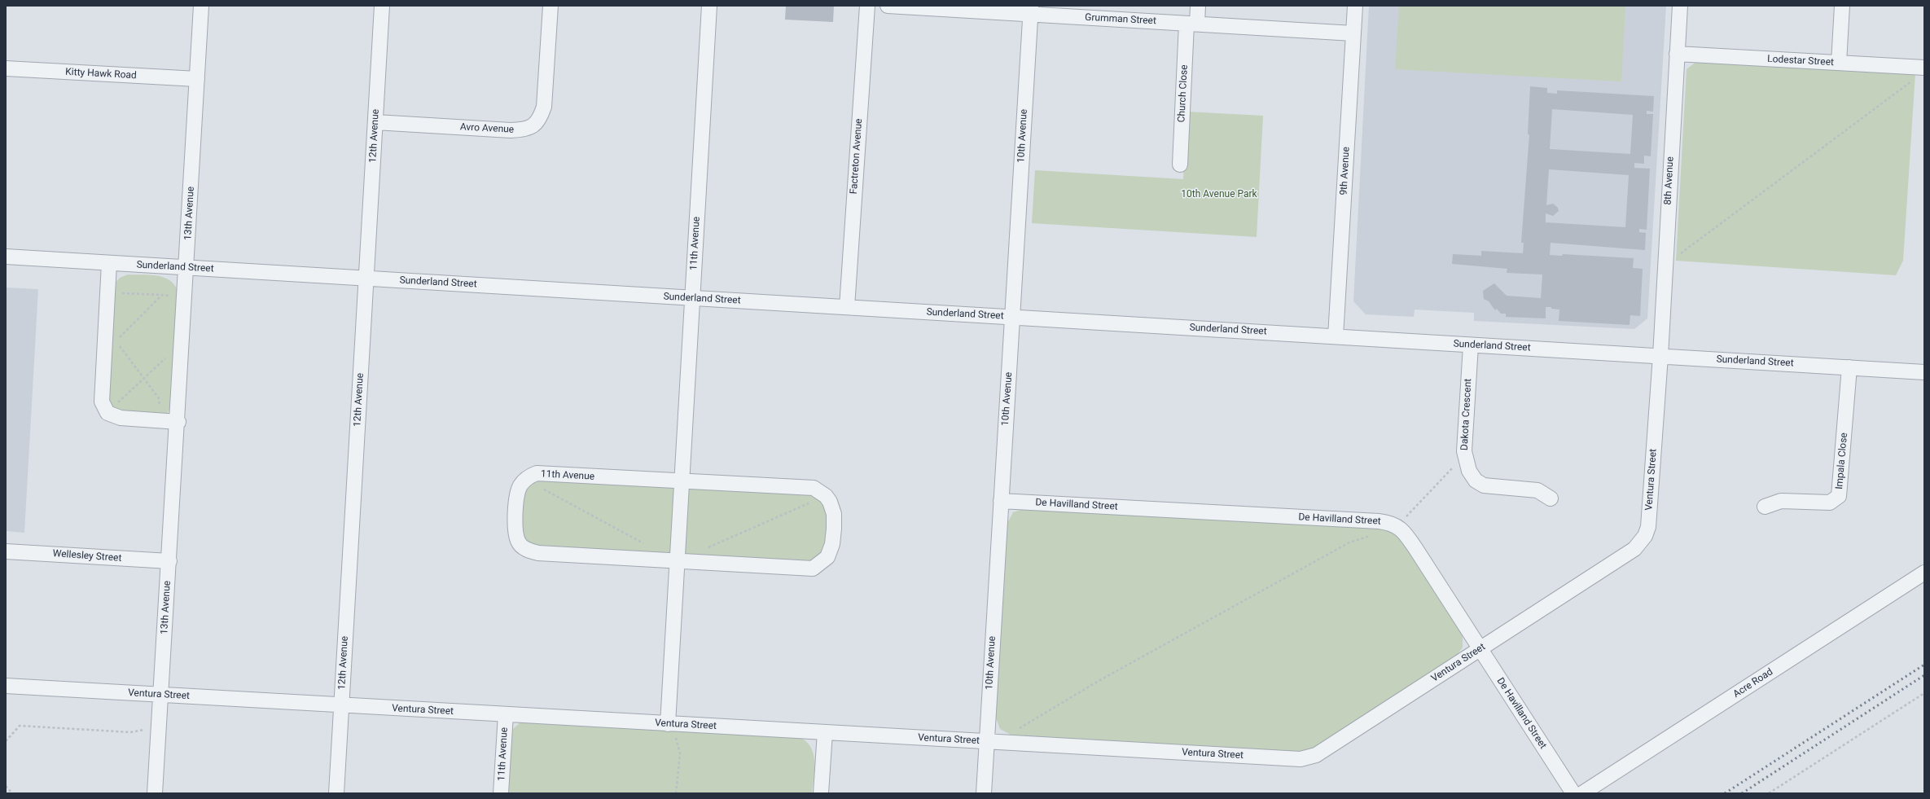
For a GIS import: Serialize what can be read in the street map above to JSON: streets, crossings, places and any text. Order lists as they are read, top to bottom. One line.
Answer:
{"streets":{"street":["Grumman Street","Lodestar Street","Kitty Hawk Road","Church Close","Avro Avenue","12th Avenue","10th Avenue","Factreton Avenue","9th Avenue","8th Avenue","13th Avenue","11th Avenue","Sunderland Street","Dakota Crescent","Impala Close","Ventura Street","De Havilland Street","Wellesley Street","Acre Road"]},"crossings":[["Grumman Street","Church Close"],["Grumman Street","10th Avenue"],["Grumman Street","9th Avenue"],["Lodestar Street","8th Avenue"],["Kitty Hawk Road","13th Avenue"],["Avro Avenue","12th Avenue"],["12th Avenue","Sunderland Street"],["12th Avenue","Ventura Street"],["10th Avenue","Sunderland Street"],["10th Avenue","Ventura Street"],["10th Avenue","De Havilland Street"],["Factreton Avenue","Sunderland Street"],["9th Avenue","Sunderland Street"],["8th Avenue","Sunderland Street"],["8th Avenue","Ventura Street"],["13th Avenue","Sunderland Street"],["13th Avenue","Ventura Street"],["13th Avenue","Wellesley Street"],["11th Avenue","Sunderland Street"],["11th Avenue","Ventura Street"],["Sunderland Street","Dakota Crescent"],["Sunderland Street","Impala Close"],["Sunderland Street","Ventura Street"],["Ventura Street","De Havilland Street"]],"parks":["10th Avenue Park"]}
